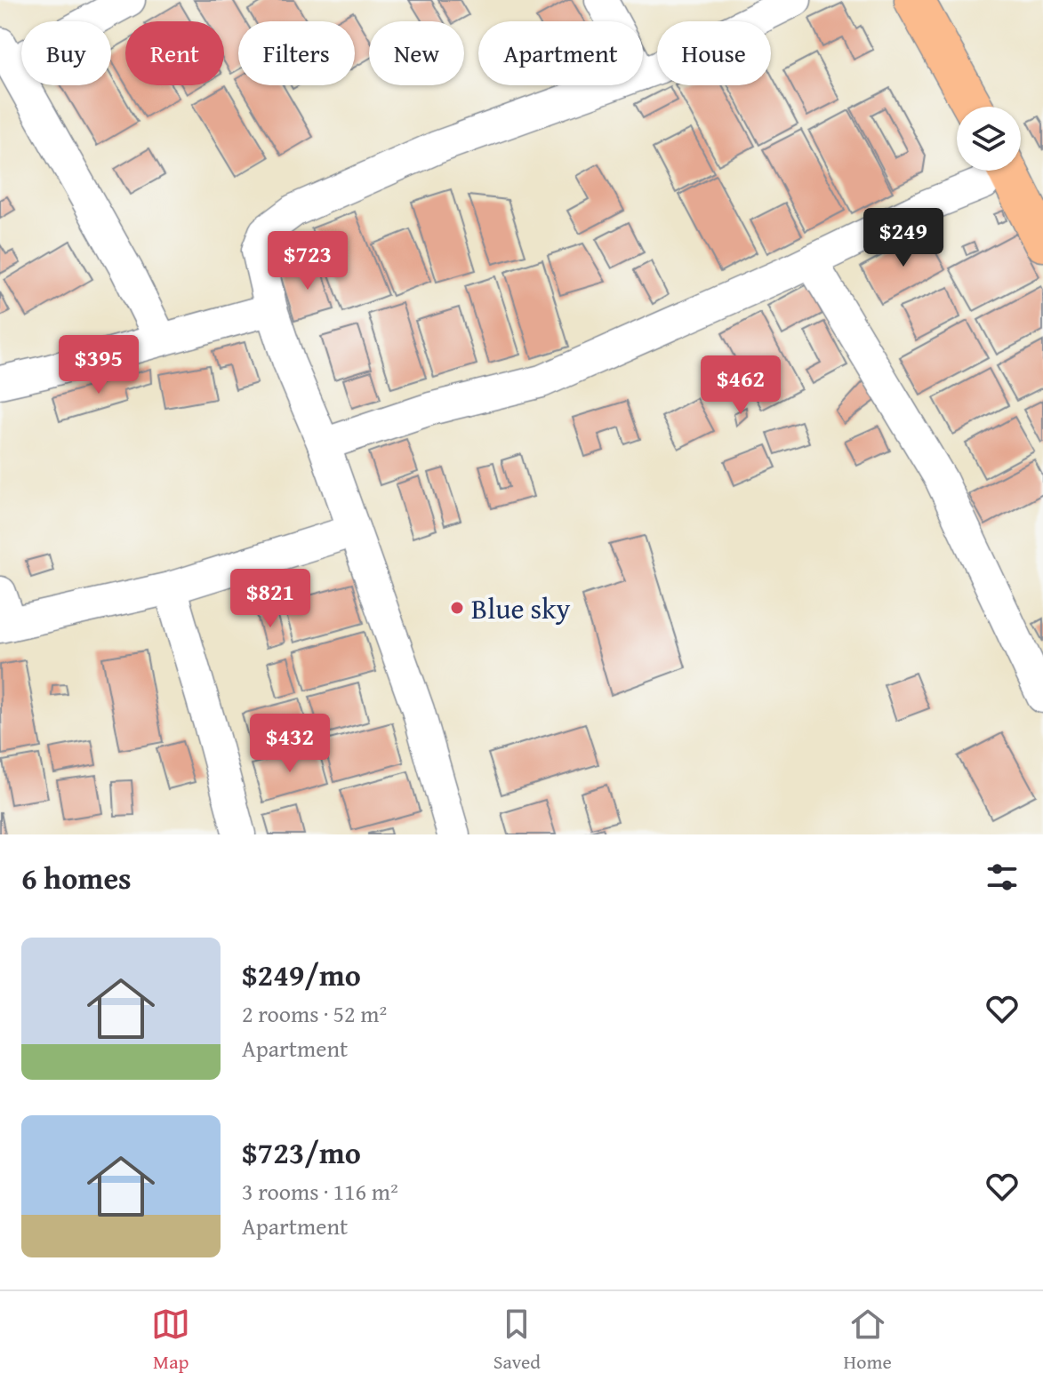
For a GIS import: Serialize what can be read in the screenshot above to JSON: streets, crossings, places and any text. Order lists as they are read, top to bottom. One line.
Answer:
{"places":["Blue sky"],"page":{"chip":["Buy","Rent","Filters","New","Apartment","House"],"price":["$249","$723","$395","$462","$821","$432"],"heading":"6 homes","list":[{"name":"$249/mo","note":"2 rooms · 52 m² · Apartment"},{"name":"$723/mo","note":"3 rooms · 116 m² · Apartment"}],"tabs":["Map","Saved","Home"]}}
